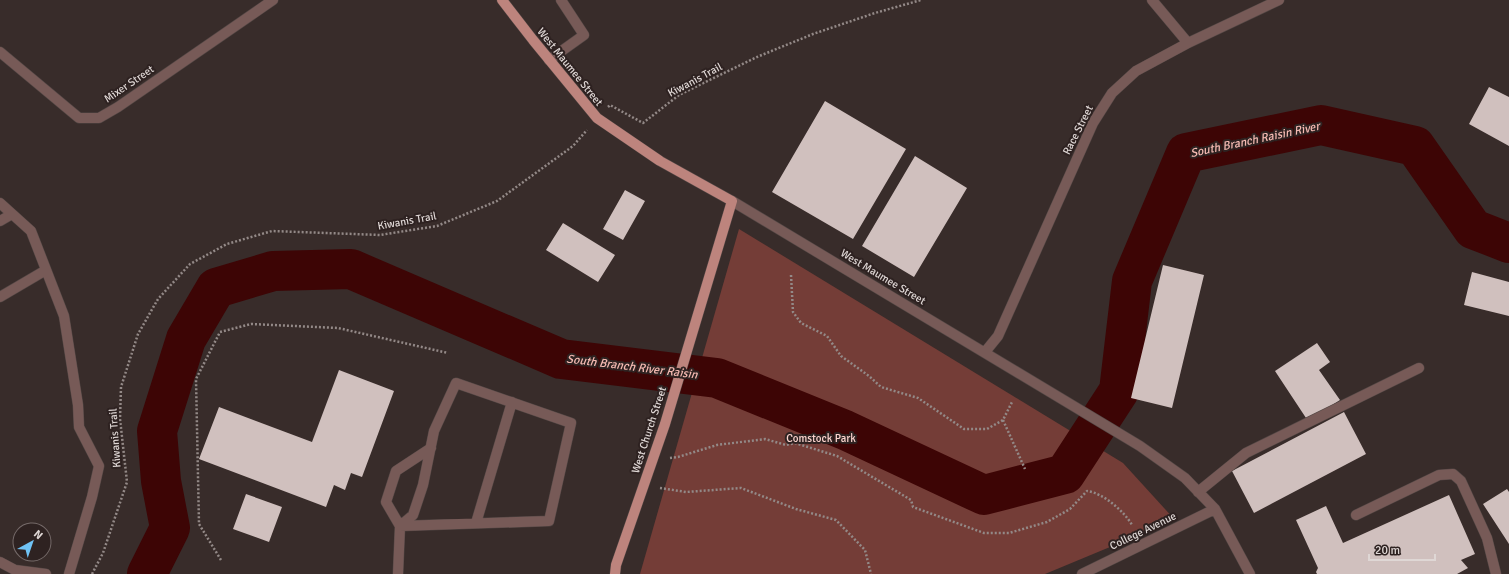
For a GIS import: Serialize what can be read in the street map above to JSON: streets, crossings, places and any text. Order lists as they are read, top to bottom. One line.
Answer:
{"streets":{"main road":["West Maumee Street","West Church Street"],"street":["Mixer Street","Race Street","College Avenue"],"path":["Kiwanis Trail"]},"crossings":[["West Maumee Street","Kiwanis Trail"],["West Maumee Street","Race Street"],["West Maumee Street","West Church Street"],["West Maumee Street","College Avenue"]],"water":["South Branch Raisin River","South Branch River Raisin"],"parks":["Comstock Park"],"scale_bar":"20 m","north":"top right"}
